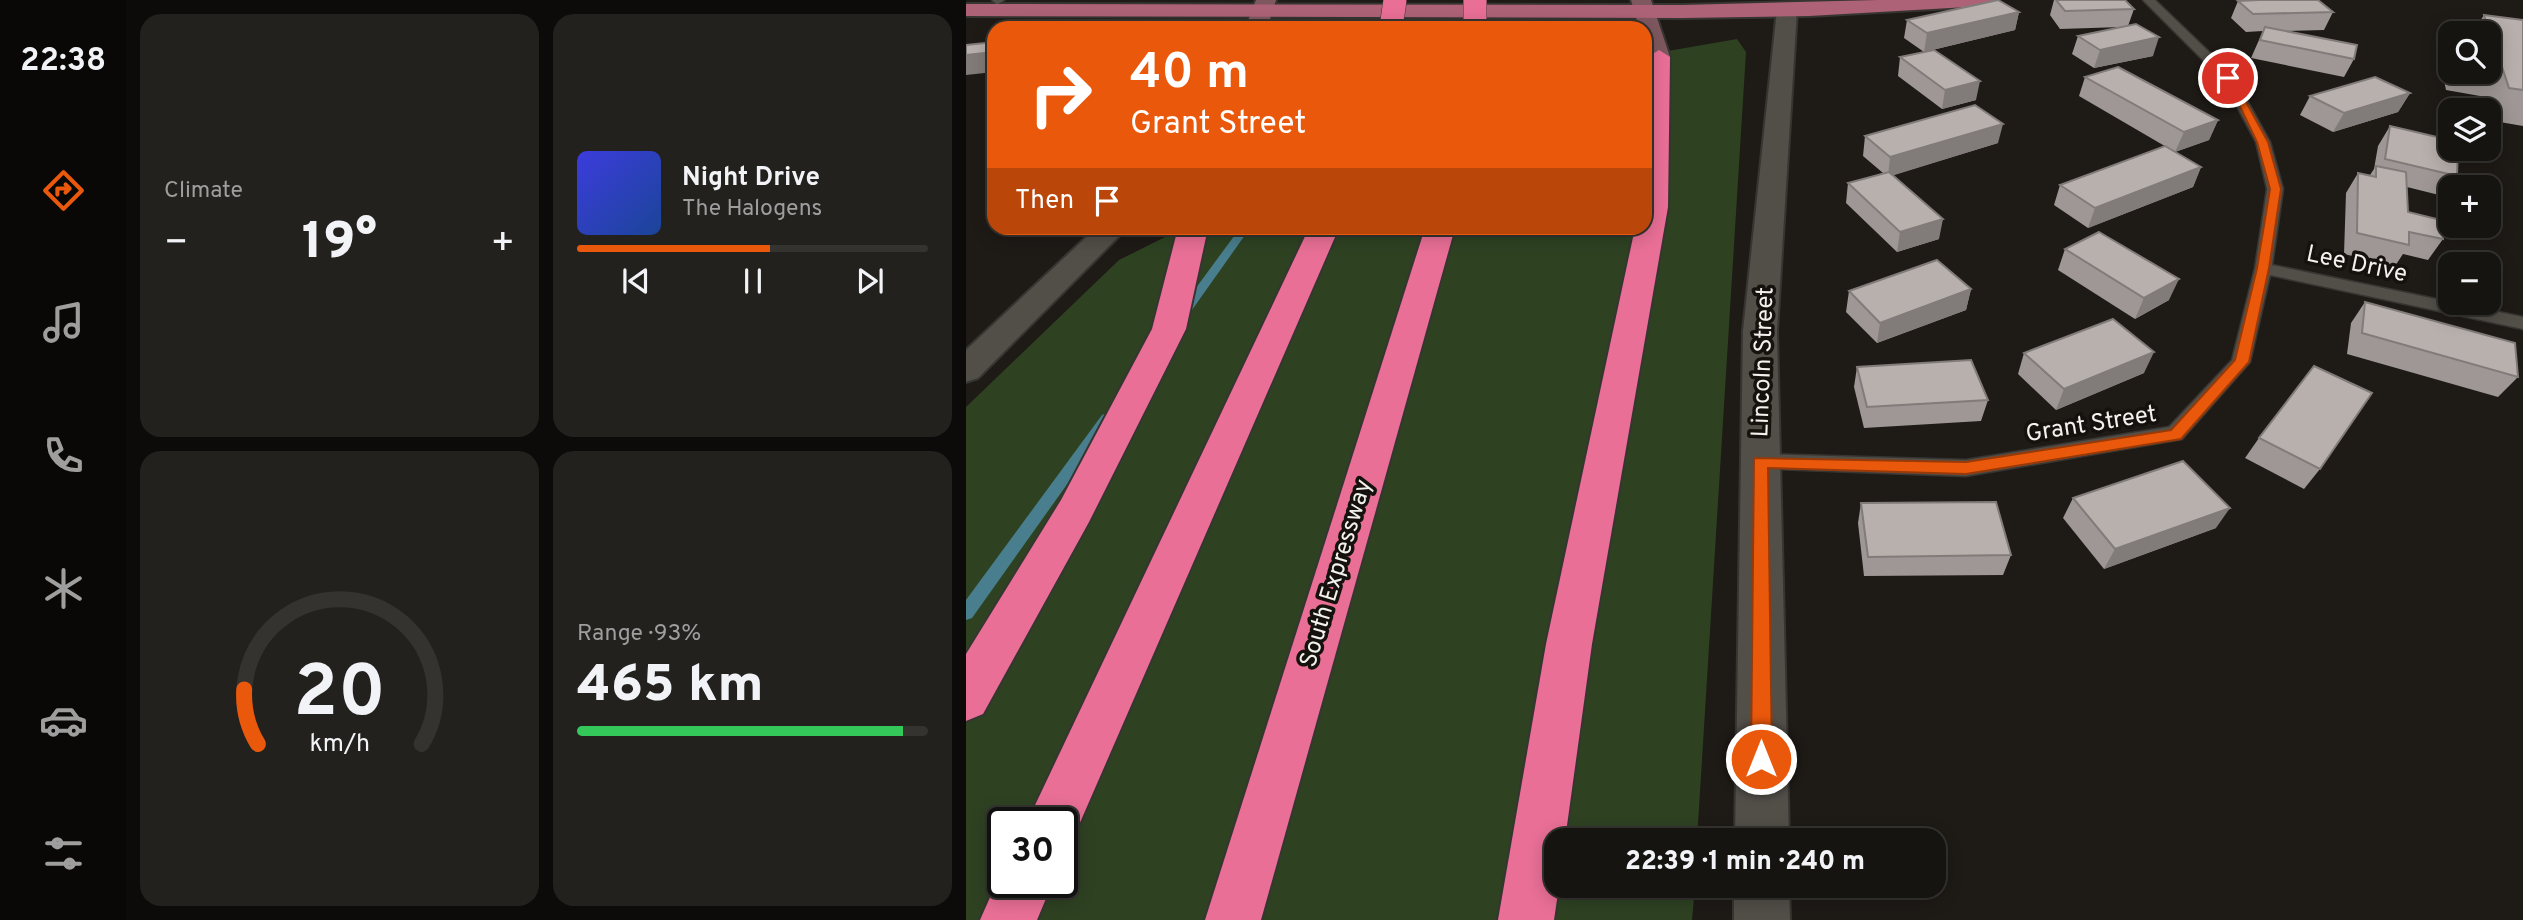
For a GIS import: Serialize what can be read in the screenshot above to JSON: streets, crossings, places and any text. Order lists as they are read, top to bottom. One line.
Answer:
{"streets":{"highway":["South Expressway"],"street":["Lincoln Street"],"lane":["Lee Drive","Grant Street"]},"crossings":[["Lee Drive","Grant Street"],["Lincoln Street","Grant Street"]],"page":{"tabs":"22:38","tile":["Climate",["Range · 93%","465 km"]],"map_buttons":["+","−"],"turn":["40 m","Grant Street"],"song":["Night Drive","The Halogens"],"then":"Then","heat":["−","19°","+"],"limit":"30","trip":"22:39 · 1 min · 240 m","gauge":["20","km/h"]}}
